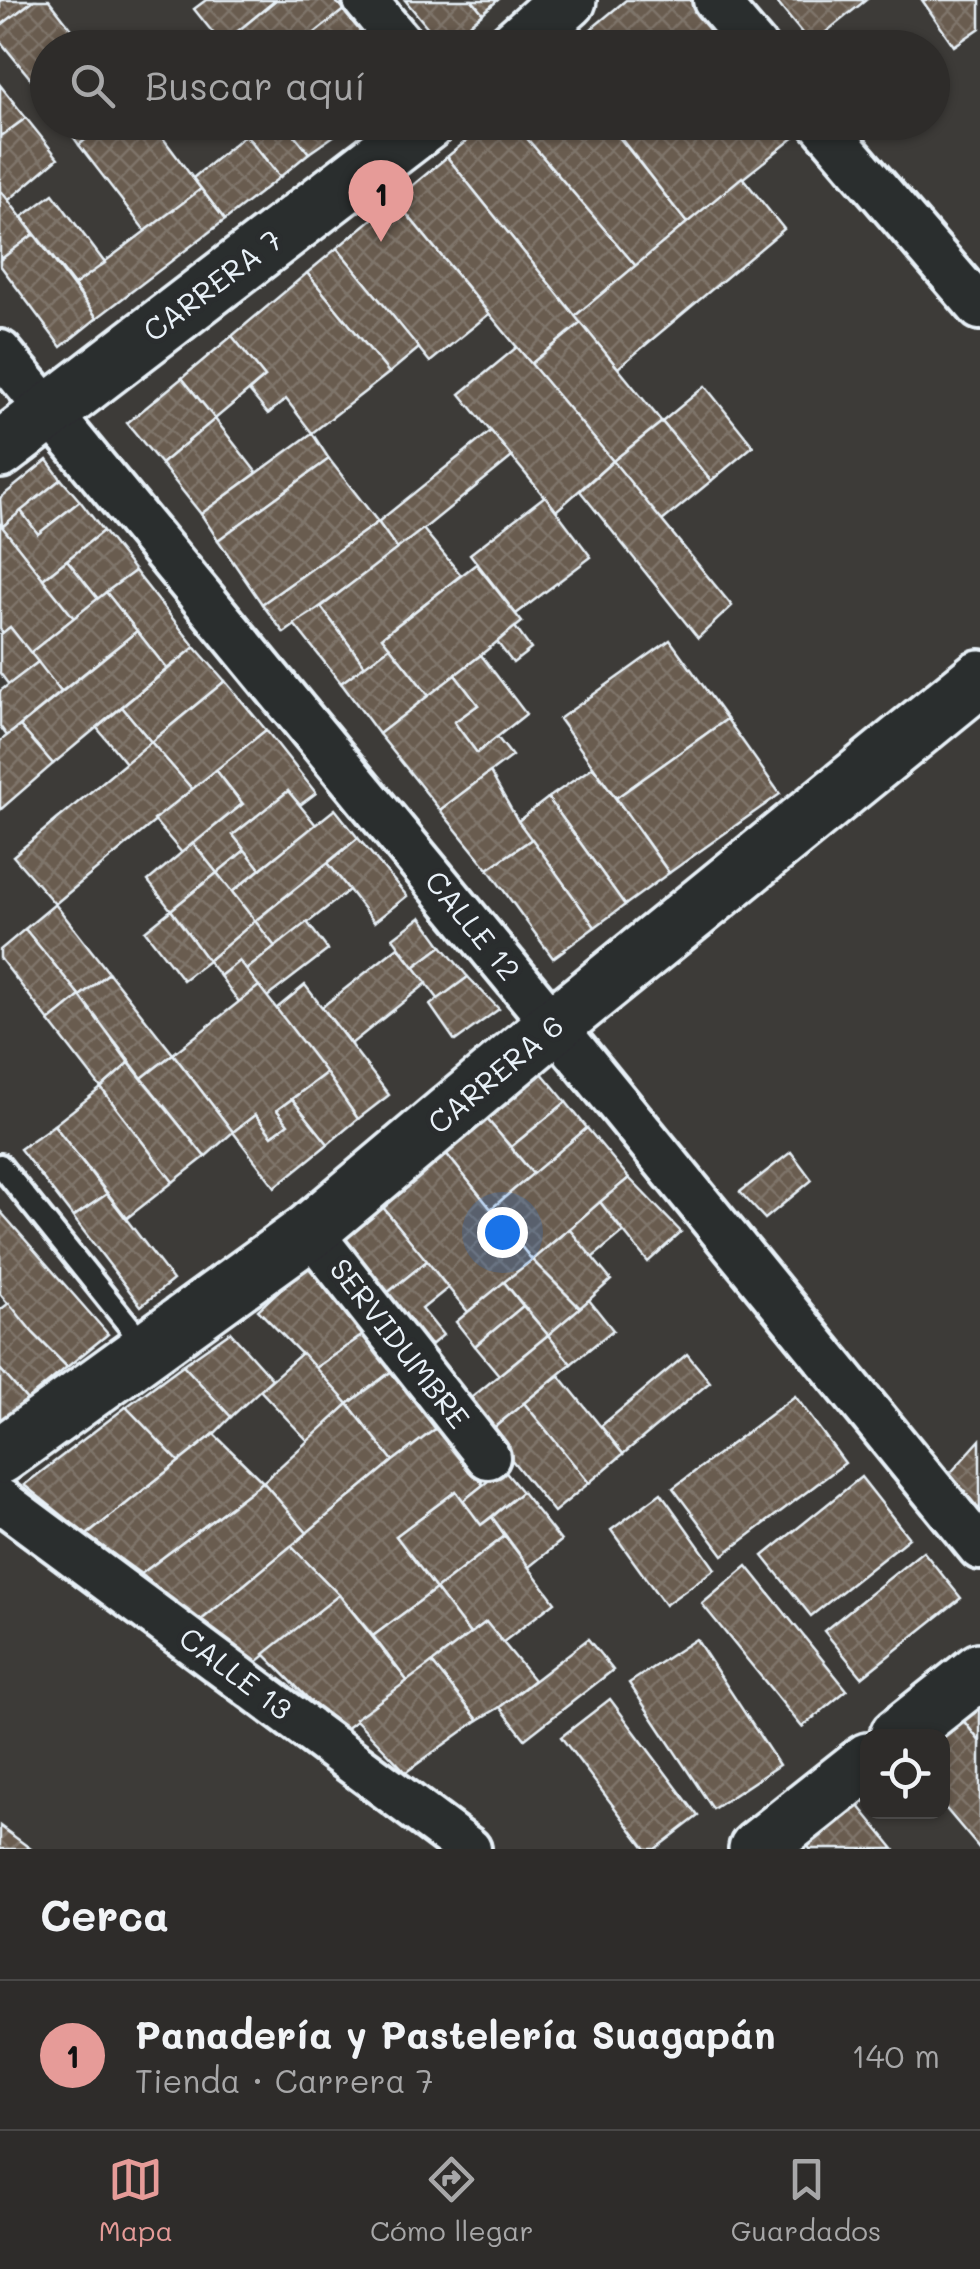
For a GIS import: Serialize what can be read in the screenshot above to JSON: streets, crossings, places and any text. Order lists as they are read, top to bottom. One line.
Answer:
{"streets":{"street":["CARRERA 7","CALLE 12","CARRERA 6","SERVIDUMBRE","CALLE 13"]},"crossings":[["CARRERA 7","CALLE 12"],["CALLE 12","CARRERA 6"],["CARRERA 6","SERVIDUMBRE"]],"page":{"search":"Buscar aquí","pins":"1","heading":"Cerca","list":[{"mark":"1","name":"Panadería y Pastelería Suagapán","note":"Tienda · Carrera 7","value":"140 m"}],"nav":["Mapa","Cómo llegar","Guardados"]}}
